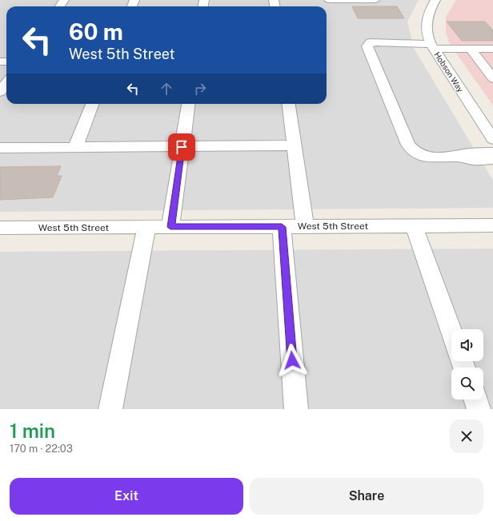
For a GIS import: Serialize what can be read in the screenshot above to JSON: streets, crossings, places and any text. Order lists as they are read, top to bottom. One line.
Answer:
{"streets":{"street":["Hobson Way","West 5th Street"]},"page":{"turn":["60 m","West 5th Street"],"heading":["1 min","170 m · 22:03"],"buttons":["Exit","Share"]}}
